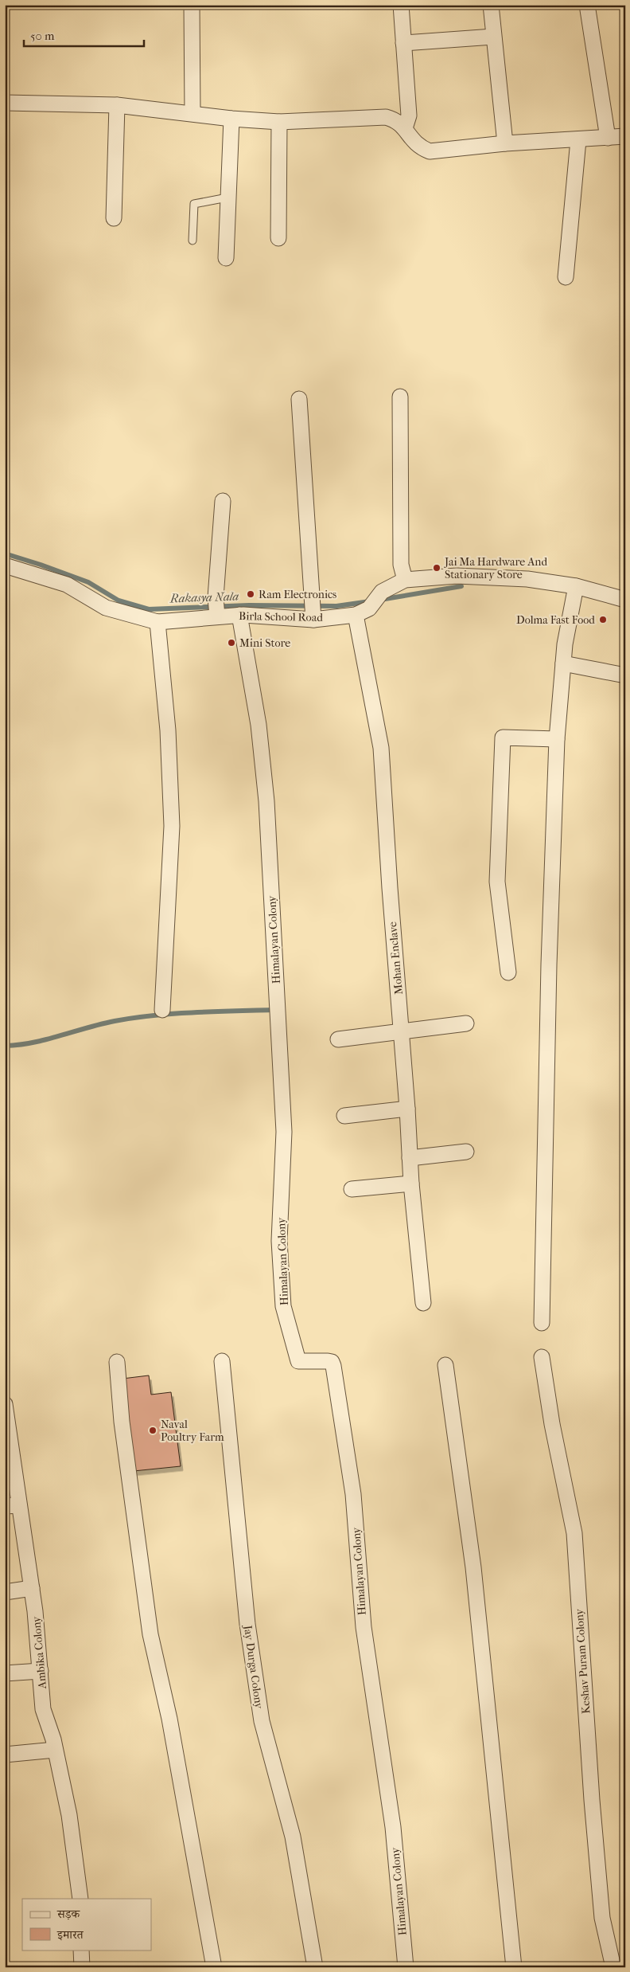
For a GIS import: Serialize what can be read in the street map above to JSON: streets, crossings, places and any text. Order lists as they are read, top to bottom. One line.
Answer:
{"streets":{"street":["Birla School Road","Himalayan Colony","Mohan Enclave","Ambika Colony","Keshav Puram Colony","Jay Durga Colony"]},"crossings":[["Birla School Road","Himalayan Colony"],["Birla School Road","Mohan Enclave"]],"water":["Rakasya Nala"],"places":["Jai Ma Hardware And Stationary Store","Ram Electronics","Dolma Fast Food","Mini Store","Naval Poultry Farm"],"legend":["सड़क","इमारत"],"scale_bar":"50 m"}
